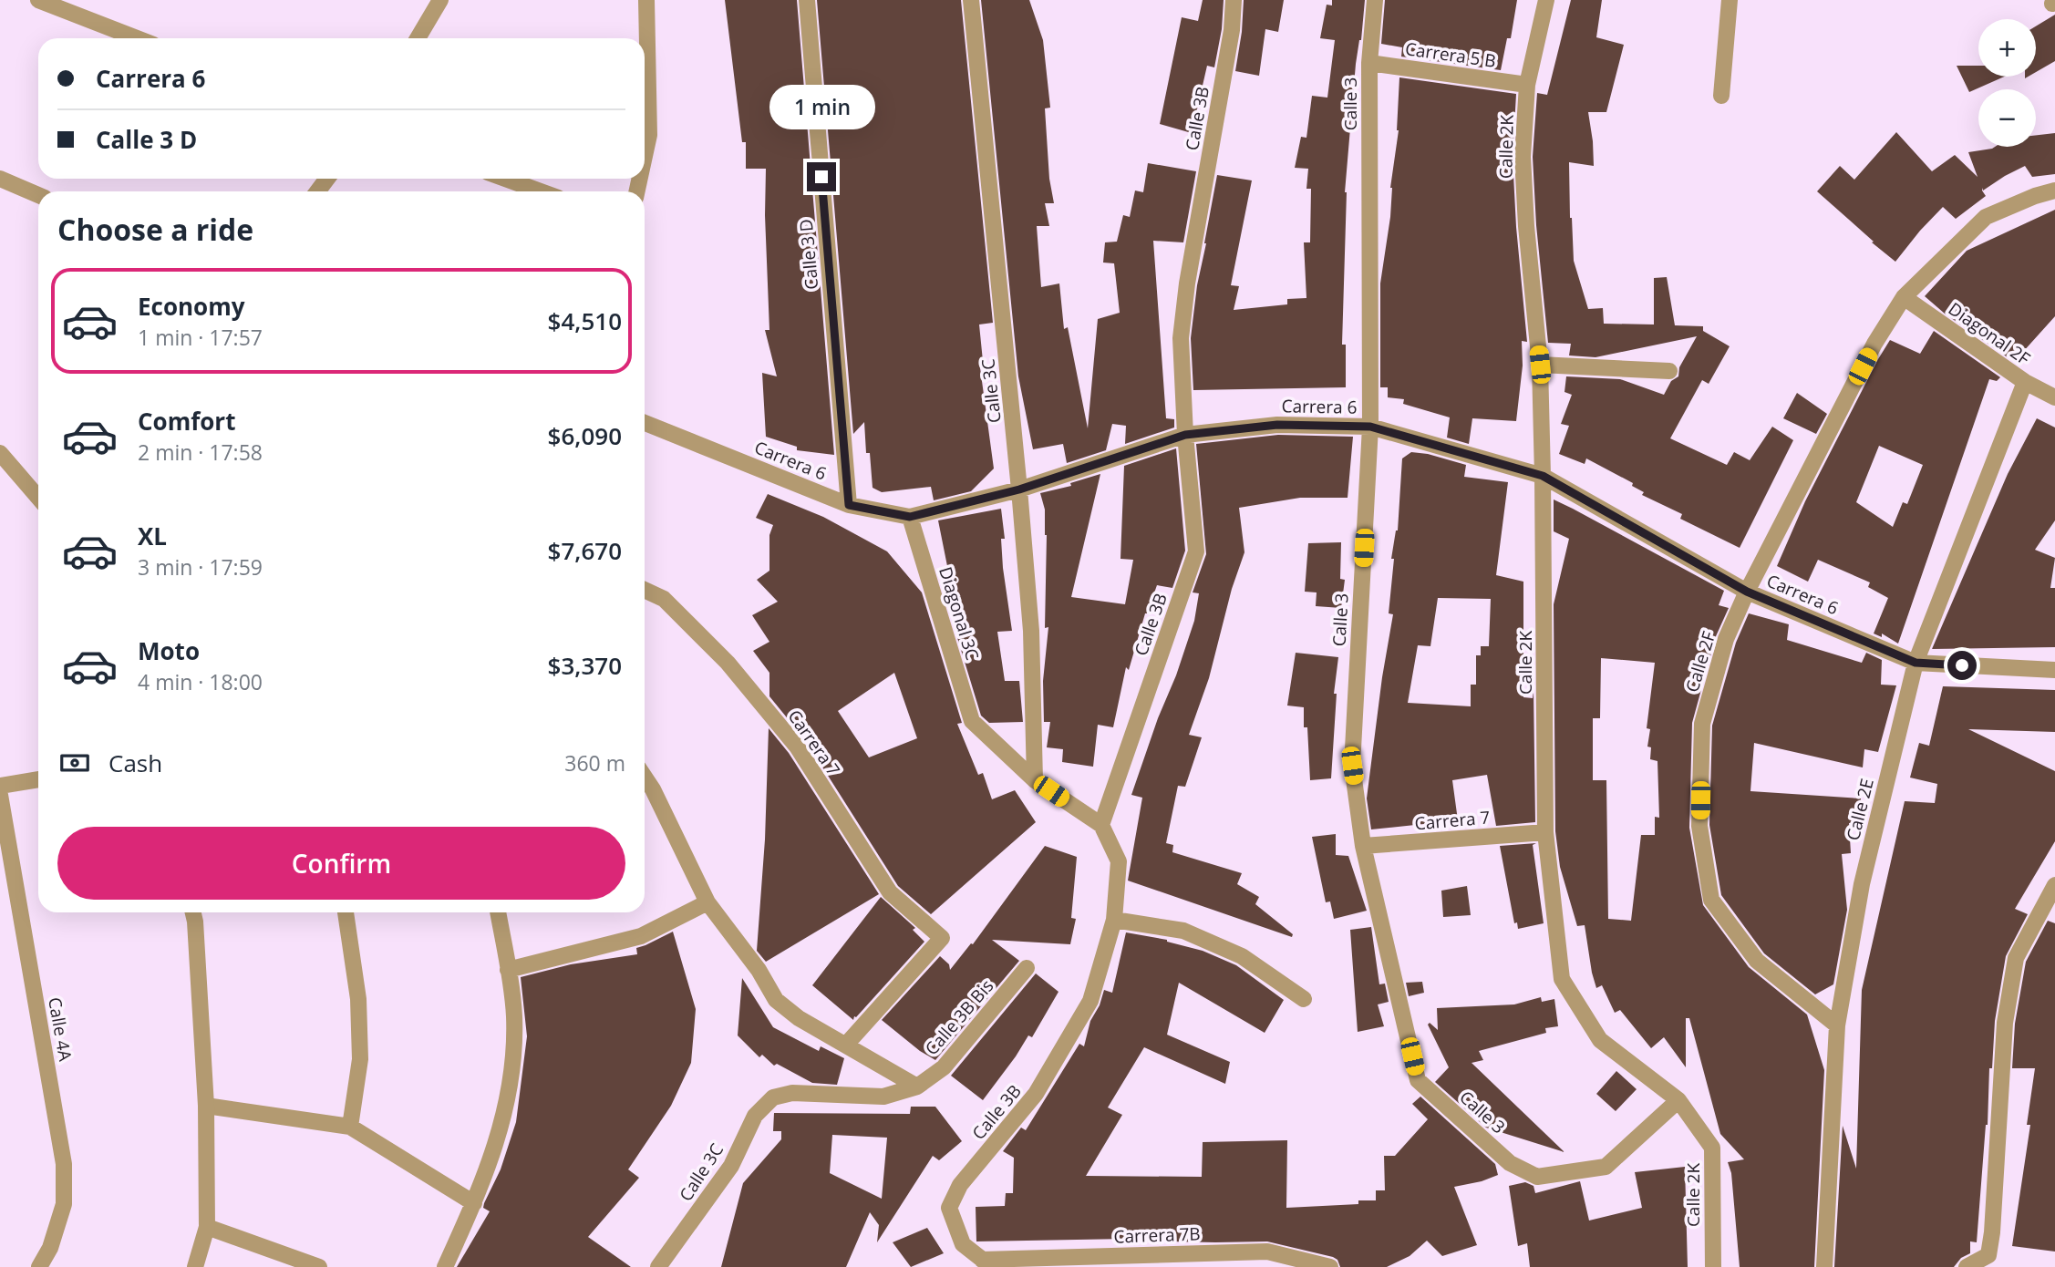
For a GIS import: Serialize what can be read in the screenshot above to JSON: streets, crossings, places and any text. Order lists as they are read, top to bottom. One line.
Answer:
{"streets":{"street":["Carrera 5 B","Calle 3","Calle 3B","Calle 2K","Calle 3 D","Diagonal 2F","Calle 3C","Carrera 6","Diagonal 3C","Calle 2F","Carrera 7","Calle 2E","Calle 3B Bis","Calle 4A","Carrera 7B"]},"crossings":[["Carrera 5 B","Calle 3"],["Carrera 5 B","Calle 2K"],["Calle 3","Calle 2K"],["Calle 3","Carrera 6"],["Calle 3","Carrera 7"],["Calle 3B","Carrera 6"],["Calle 3B","Carrera 7B"],["Calle 2K","Carrera 6"],["Calle 2K","Carrera 7"],["Calle 3 D","Carrera 6"],["Diagonal 2F","Calle 2F"],["Diagonal 2F","Calle 2E"],["Calle 3C","Carrera 6"],["Calle 3C","Diagonal 3C"],["Calle 3C","Calle 3B Bis"],["Carrera 6","Diagonal 3C"],["Carrera 6","Calle 2F"],["Carrera 6","Calle 2E"],["Calle 2F","Calle 2E"]],"page":{"map_buttons":["+","−"],"banner":["Carrera 6","Calle 3 D"],"bubble":"1 min","heading":"Choose a ride","list":[{"name":"Economy","note":"1 min · 17:57","value":"$4,510"},{"name":"Comfort","note":"2 min · 17:58","value":"$6,090"},{"name":"XL","note":"3 min · 17:59","value":"$7,670"},{"name":"Moto","note":"4 min · 18:00","value":"$3,370"}],"pay":["Cash","360 m"],"buttons":"Confirm"}}
